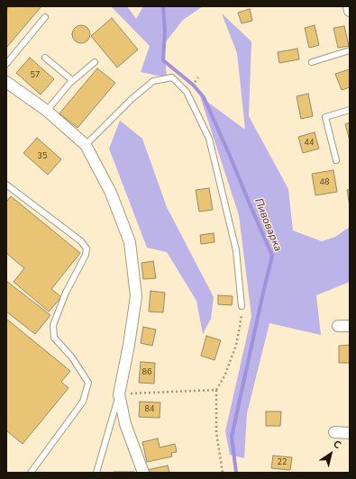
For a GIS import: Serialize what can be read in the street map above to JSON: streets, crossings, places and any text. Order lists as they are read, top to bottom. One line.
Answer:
{"water":["Пивоварка"],"house_numbers":["57","44","35","48","86","84","22"],"north":"top right"}
